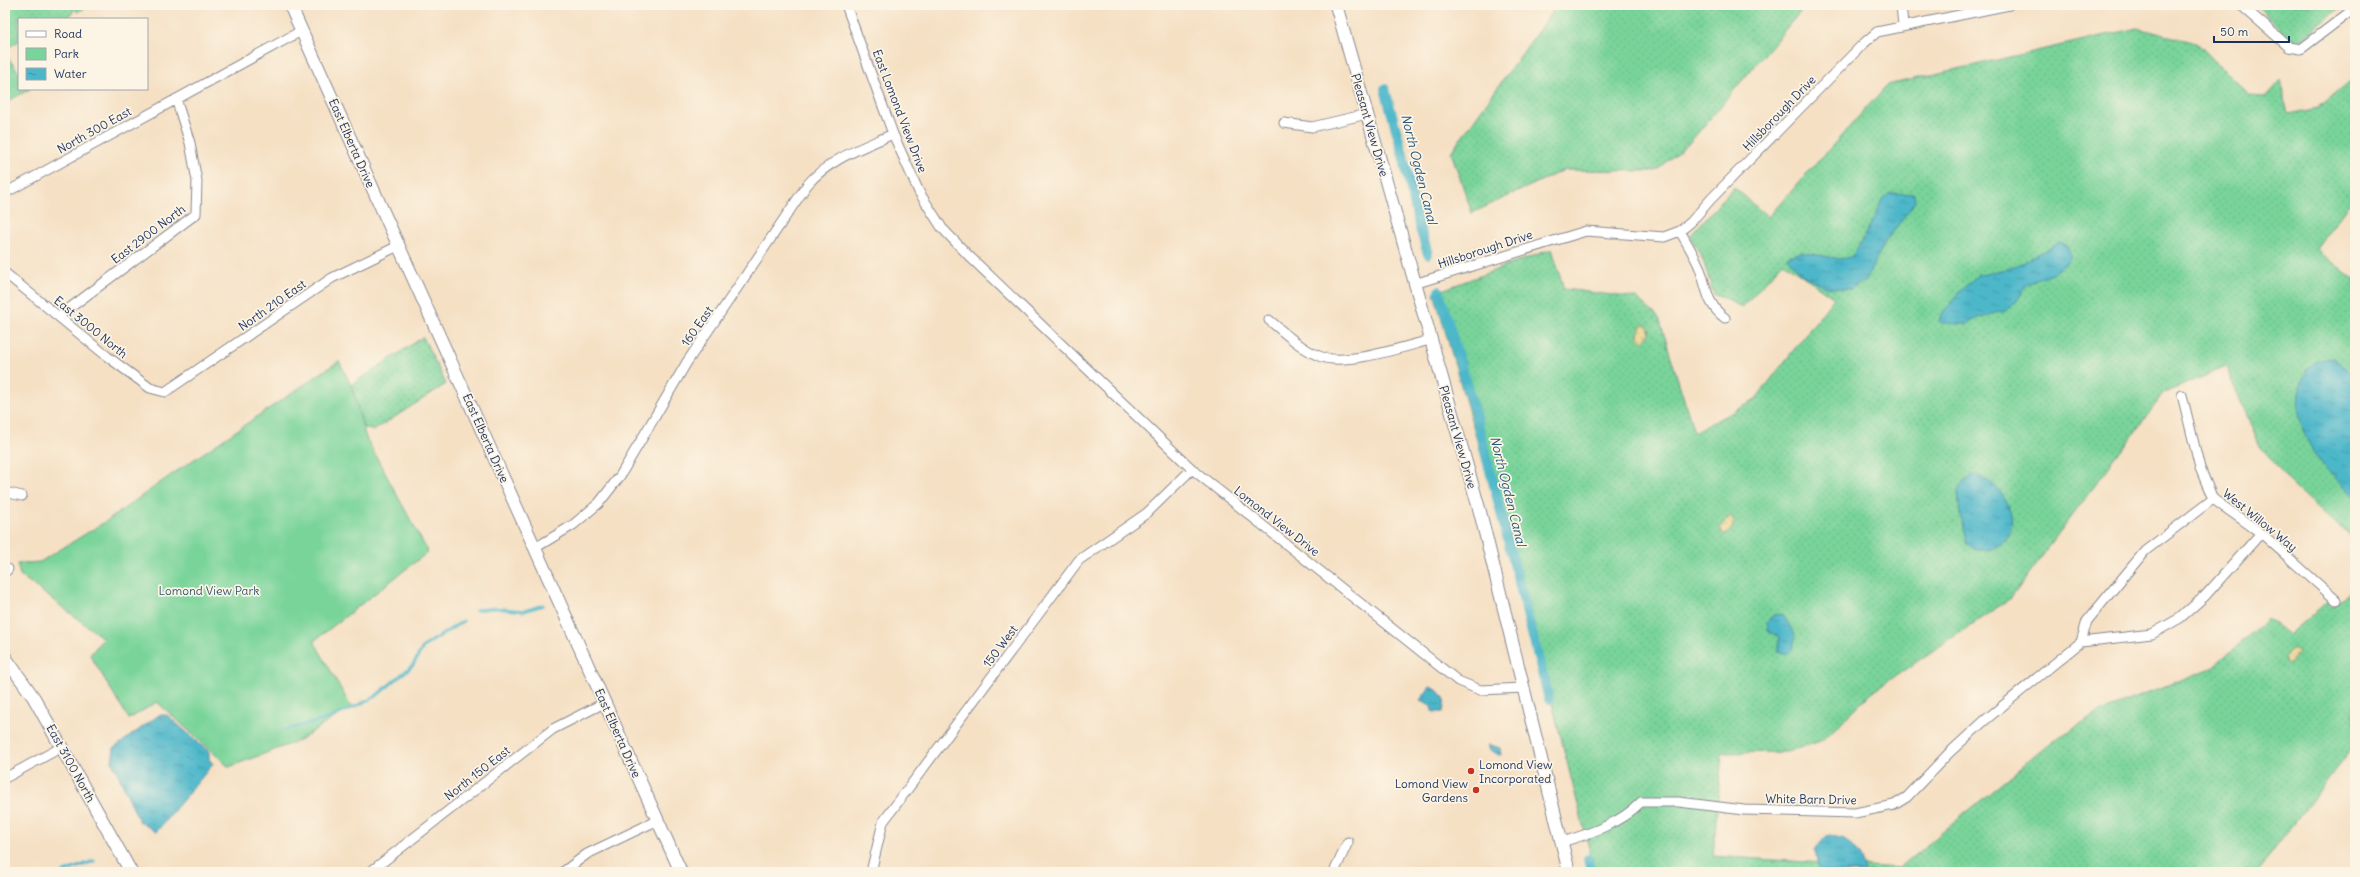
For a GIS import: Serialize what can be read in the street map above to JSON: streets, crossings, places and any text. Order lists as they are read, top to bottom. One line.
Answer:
{"streets":{"street":["East Lomond View Drive","Hillsborough Drive","Pleasant View Drive","North 300 East","East Elberta Drive","East 2900 North","North 210 East","160 East","East 3000 North","West Willow Way","Lomond View Drive","150 West","East 3100 North","North 150 East","White Barn Drive"]},"crossings":[["East Lomond View Drive","160 East"],["East Lomond View Drive","Lomond View Drive"],["Hillsborough Drive","Pleasant View Drive"],["Pleasant View Drive","Lomond View Drive"],["Pleasant View Drive","White Barn Drive"],["North 300 East","East Elberta Drive"],["North 300 East","East 2900 North"],["East Elberta Drive","North 210 East"],["East Elberta Drive","160 East"],["East Elberta Drive","North 150 East"],["East 2900 North","East 3000 North"],["North 210 East","East 3000 North"],["Lomond View Drive","150 West"]],"water":["North Ogden Canal"],"parks":["Lomond View Park"],"places":["Lomond View Incorporated","Lomond View Gardens"],"legend":["Road","Park","Water"],"scale_bar":"50 m"}
